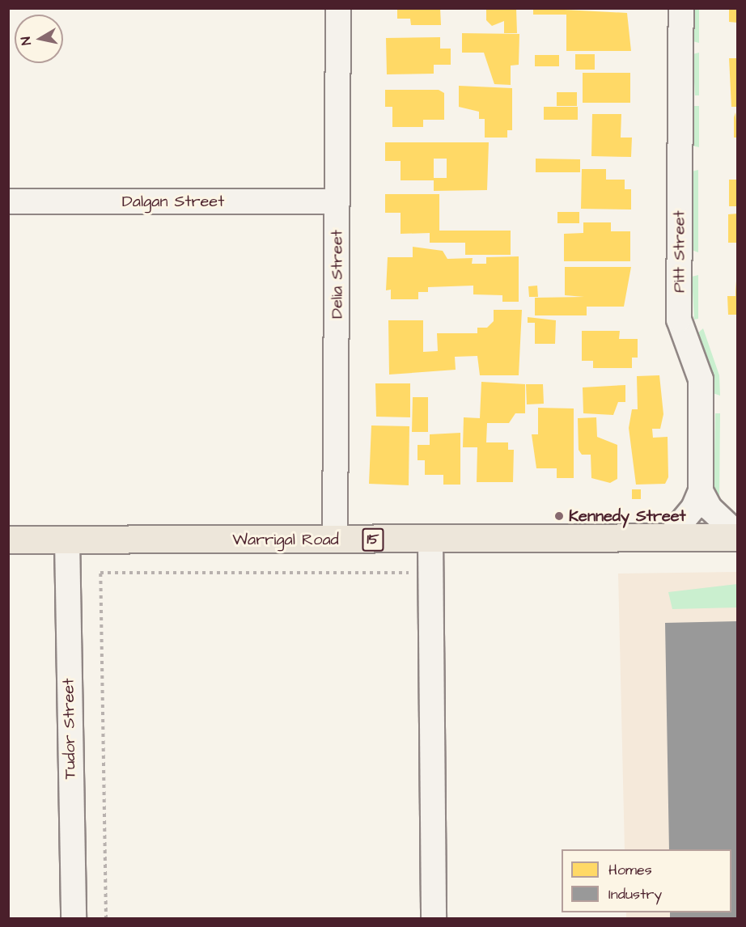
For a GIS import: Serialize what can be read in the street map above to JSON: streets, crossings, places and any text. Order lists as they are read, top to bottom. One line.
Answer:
{"streets":{"highway":["Warrigal Road","15"],"street":["Dalgan Street","Pitt Street","Delia Street","Tudor Street"]},"crossings":[["Dalgan Street","Delia Street"],["Pitt Street","Warrigal Road"],["Delia Street","Warrigal Road"],["Warrigal Road","Tudor Street"]],"places":["Kennedy Street"],"legend":["Homes","Industry"],"north":"left"}
